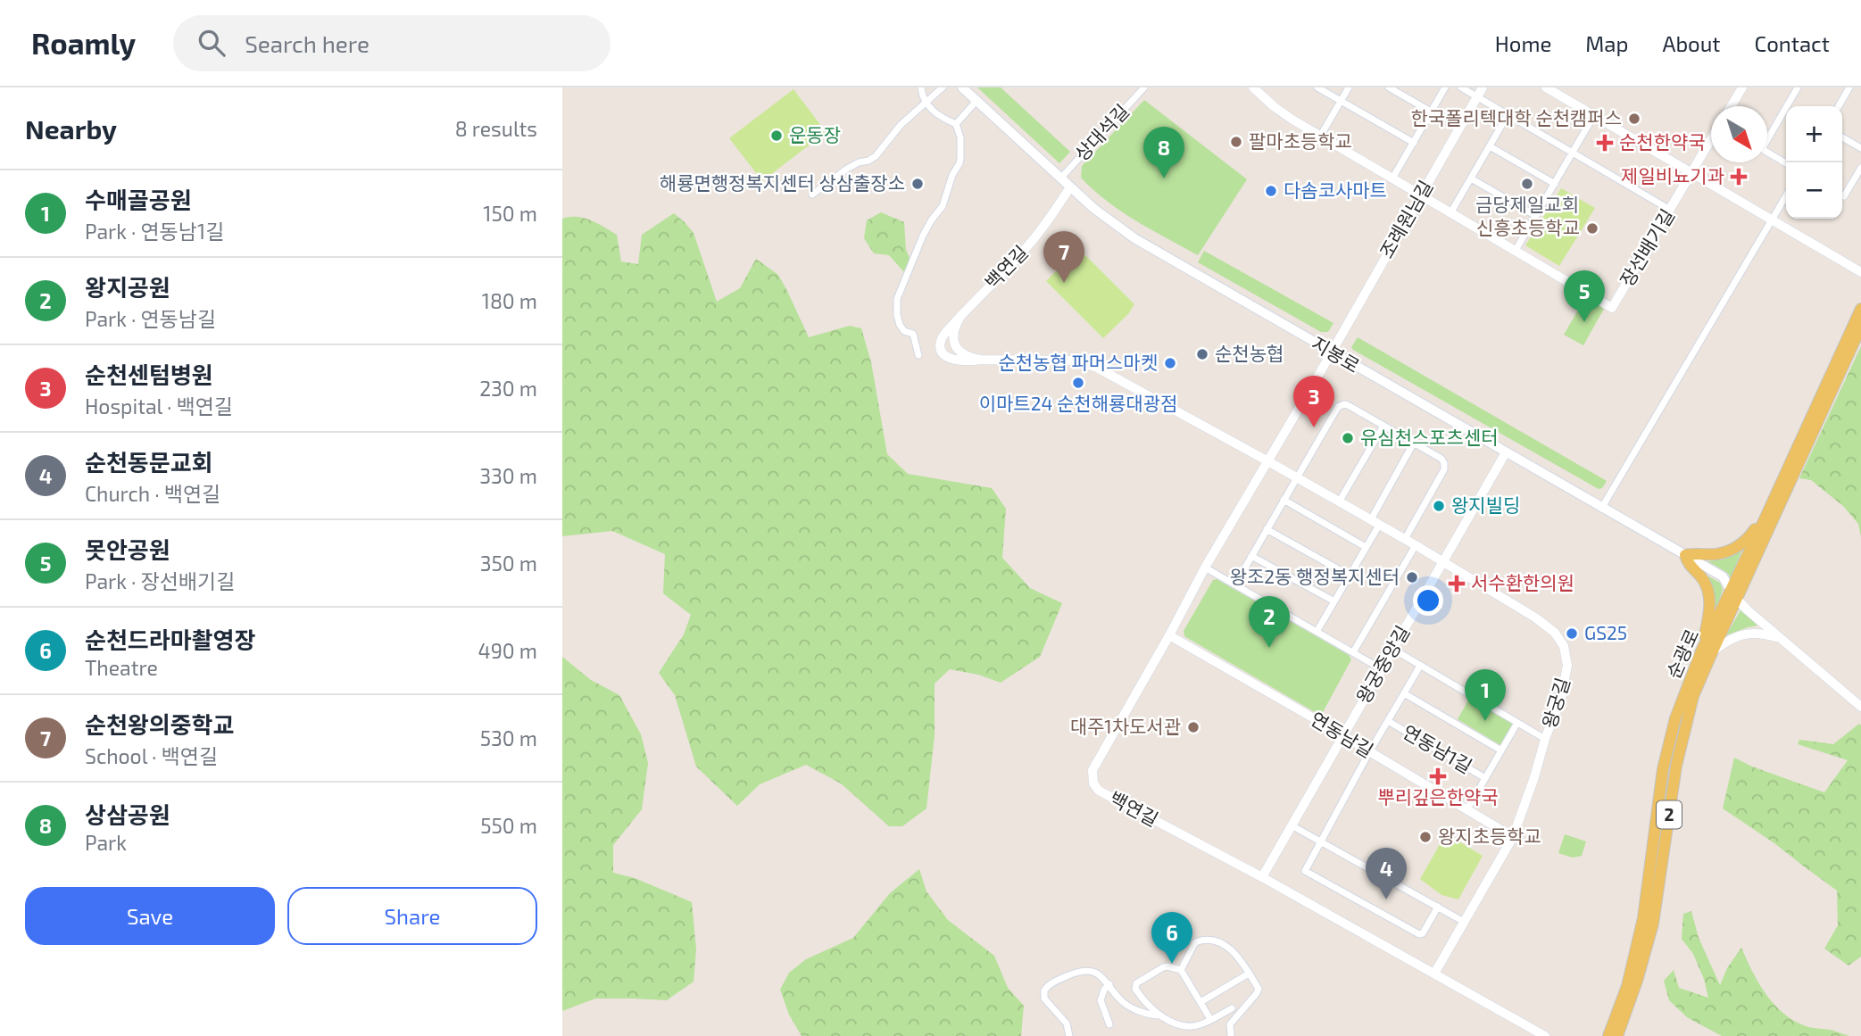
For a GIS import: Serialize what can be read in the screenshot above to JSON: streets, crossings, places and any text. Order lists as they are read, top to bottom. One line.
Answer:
{"streets":{"main road":["지봉로","순광로","2"],"street":["상대석길","조례원님길","장선배기길","백연길","왕궁중앙길","왕궁길","연동남길","연동남1길"]},"crossings":[["상대석길","지봉로"],["조례원님길","장선배기길"],["조례원님길","백연길"],["조례원님길","지봉로"],["백연길","지봉로"],["백연길","왕궁중앙길"],["백연길","왕궁길"],["백연길","연동남길"],["지봉로","순광로"],["지봉로","왕궁중앙길"],["왕궁중앙길","왕궁길"],["왕궁중앙길","연동남길"],["왕궁길","연동남길"],["연동남길","연동남1길"]],"places":{"other":["한국폴리텍대학 순천캠퍼스","운동장","팔마초등학교","해룡면행정복지센터 상삼출장소","금당제일교회","다솜코사마트","신흥초등학교","순천농협","순천농협 파머스마켓","이마트24 순천해룡대광점","유심천스포츠센터","왕지빌딩","왕조2동 행정복지센터","GS25","대주1차도서관","왕지초등학교"],"health":["순천한약국","제일비뇨기과","서수환한의원","뿌리깊은한약국"]},"north":"bottom right","page":{"header":"Roamly","search":"Search here","nav":["Home","Map","About","Contact"],"heading":["Nearby","8 results"],"map_buttons":["+","−"],"pins":["8","7","5","3","2","1","4","6"],"list":[{"mark":"1","name":"수매골공원","note":"Park · 연동남1길","value":"150 m"},{"mark":"2","name":"왕지공원","note":"Park · 연동남길","value":"180 m"},{"mark":"3","name":"순천센텀병원","note":"Hospital · 백연길","value":"230 m"},{"mark":"4","name":"순천동문교회","note":"Church · 백연길","value":"330 m"},{"mark":"5","name":"못안공원","note":"Park · 장선배기길","value":"350 m"},{"mark":"6","name":"순천드라마촬영장","note":"Theatre","value":"490 m"},{"mark":"7","name":"순천왕의중학교","note":"School · 백연길","value":"530 m"},{"mark":"8","name":"상삼공원","note":"Park","value":"550 m"}],"buttons":["Save","Share"]}}
